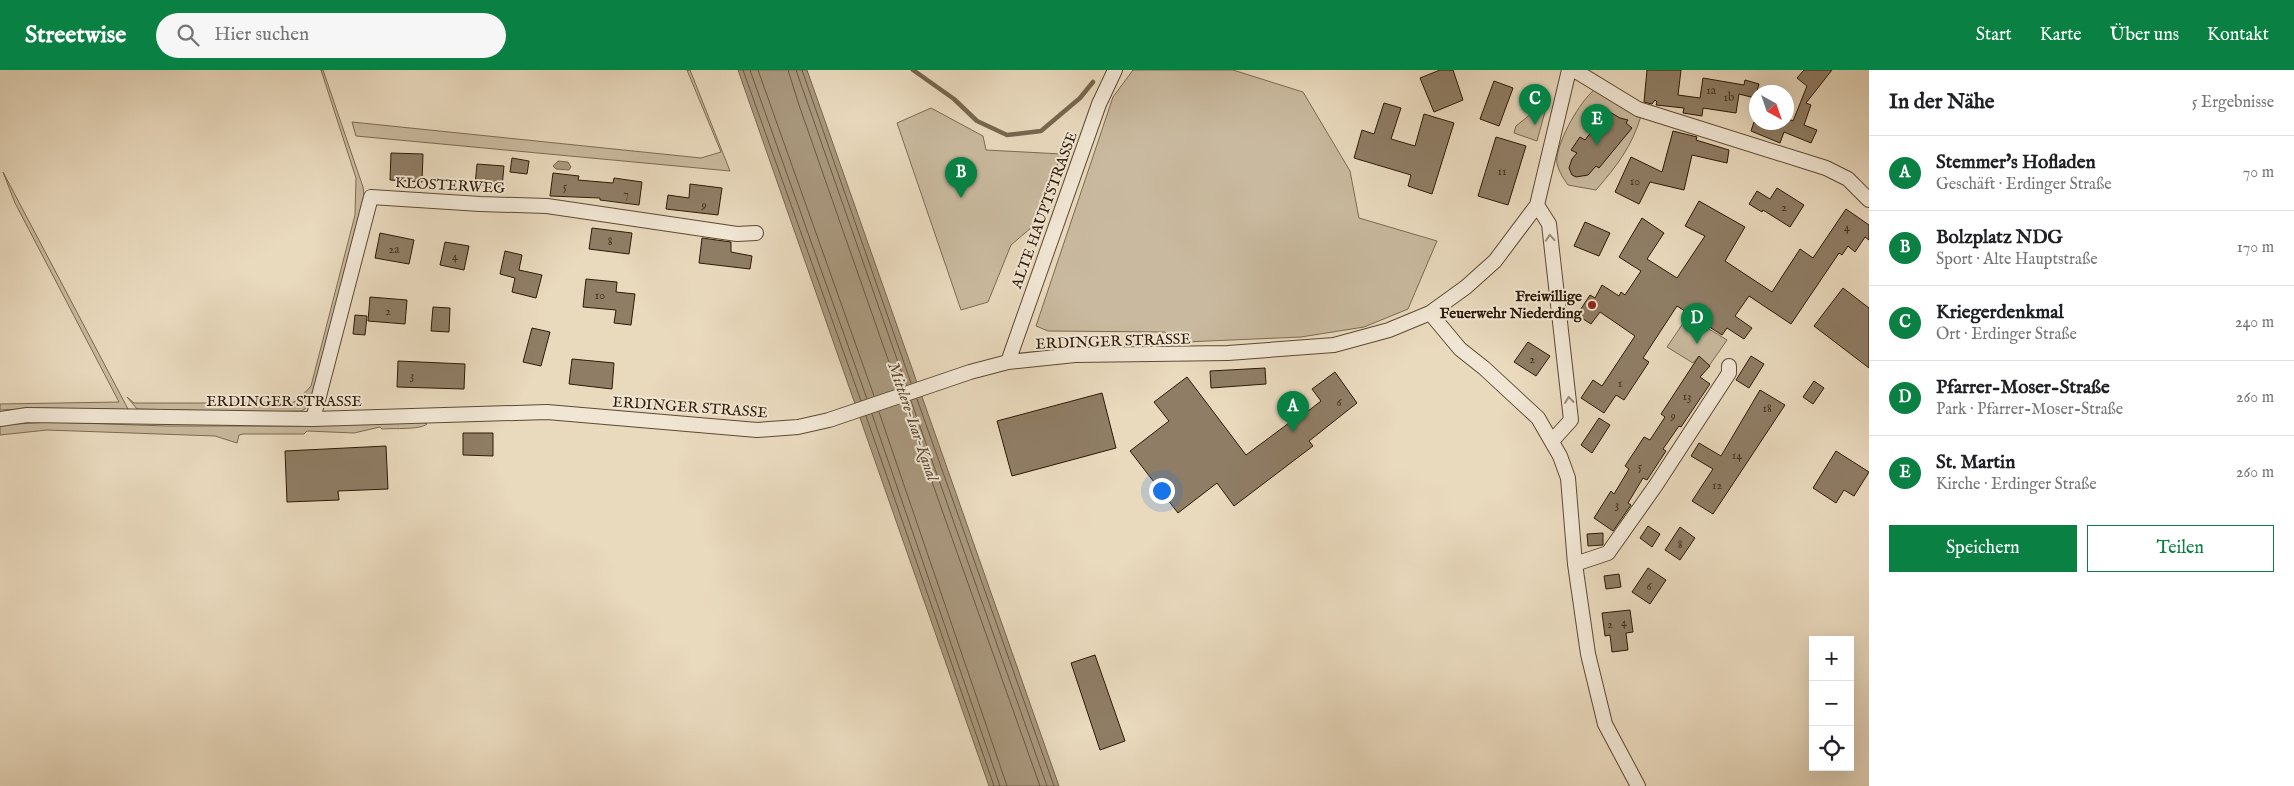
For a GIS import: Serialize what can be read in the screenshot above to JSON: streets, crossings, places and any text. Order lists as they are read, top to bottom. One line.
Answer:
{"streets":{"street":["KLOSTERWEG","ALTE HAUPTSTRASSE","ERDINGER STRASSE"]},"crossings":[["KLOSTERWEG","ERDINGER STRASSE"],["ALTE HAUPTSTRASSE","ERDINGER STRASSE"]],"water":["Mittlere-Isar-Kanal"],"places":["Freiwillige Feuerwehr Niederding"],"house_numbers":["1a","1b","11","10","5","7","9","2","4","8","2a","4","10","2","2","3","1","13","6","18","9","14","5","12","3","8","6","4","2"],"north":"bottom right","page":{"header":"Streetwise","search":"Hier suchen","nav":["Start","Karte","Über uns","Kontakt"],"heading":["In der Nähe","5 Ergebnisse"],"pins":["C","E","B","D","A"],"list":[{"mark":"A","name":"Stemmer's Hofladen","note":"Geschäft · Erdinger Straße","value":"70 m"},{"mark":"B","name":"Bolzplatz NDG","note":"Sport · Alte Hauptstraße","value":"170 m"},{"mark":"C","name":"Kriegerdenkmal","note":"Ort · Erdinger Straße","value":"240 m"},{"mark":"D","name":"Pfarrer-Moser-Straße","note":"Park · Pfarrer-Moser-Straße","value":"260 m"},{"mark":"E","name":"St. Martin","note":"Kirche · Erdinger Straße","value":"260 m"}],"buttons":["Speichern","Teilen"],"map_buttons":["+","−"]}}
